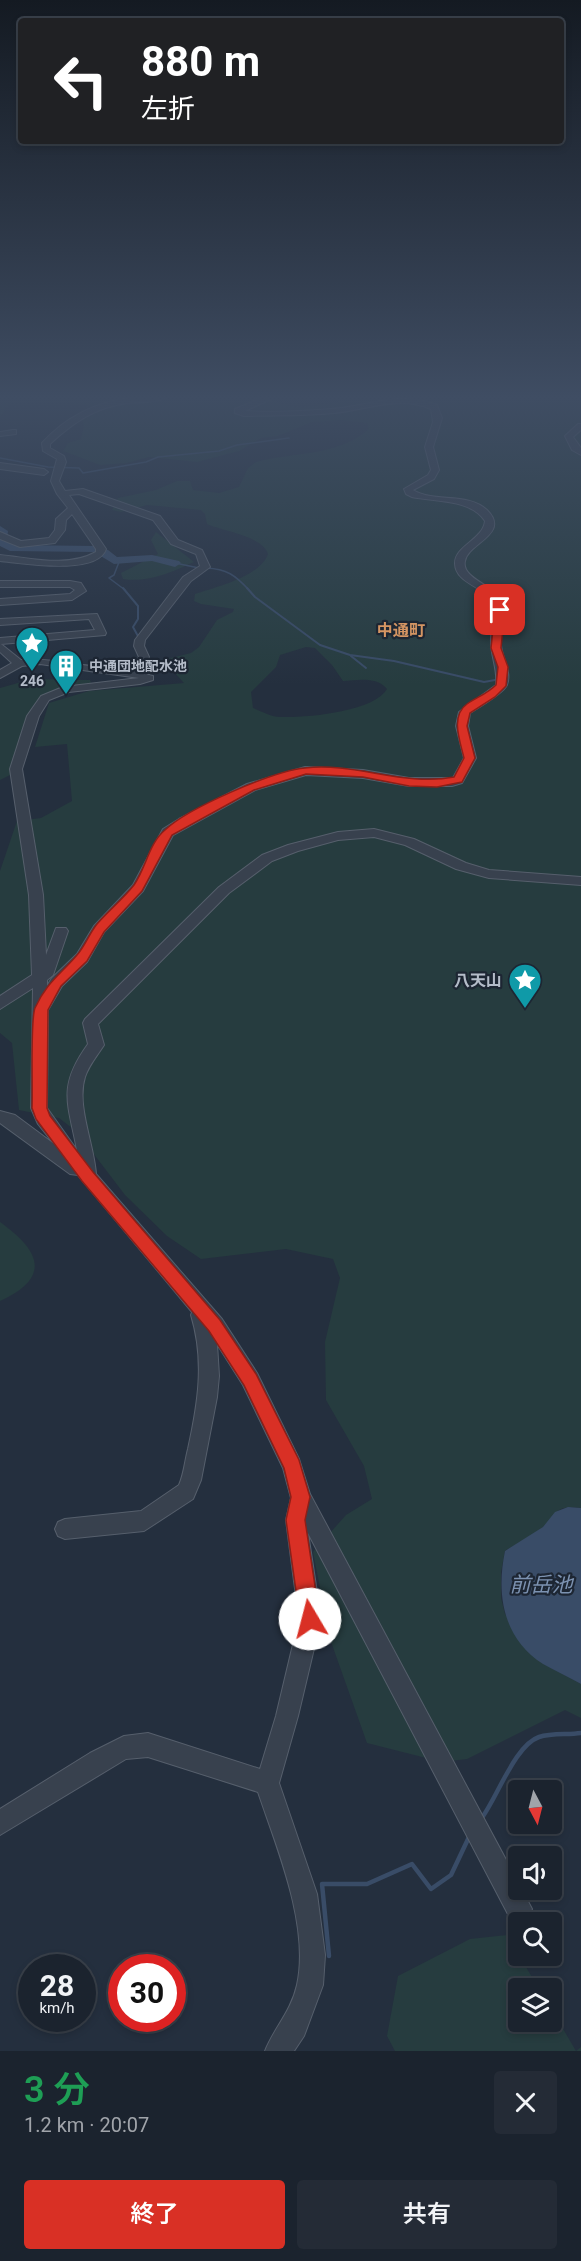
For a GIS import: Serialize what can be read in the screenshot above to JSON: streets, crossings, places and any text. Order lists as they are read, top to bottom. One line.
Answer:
{"districts":["中通町"],"water":["前岳池"],"places":{"place":["246","八天山"],"building":["中通団地配水池"]},"north":"bottom","page":{"turn":["880 m","左折"],"speed":"28 km/h","limit":"30","heading":["3 分","1.2 km · 20:07"],"buttons":["終了","共有"]}}
